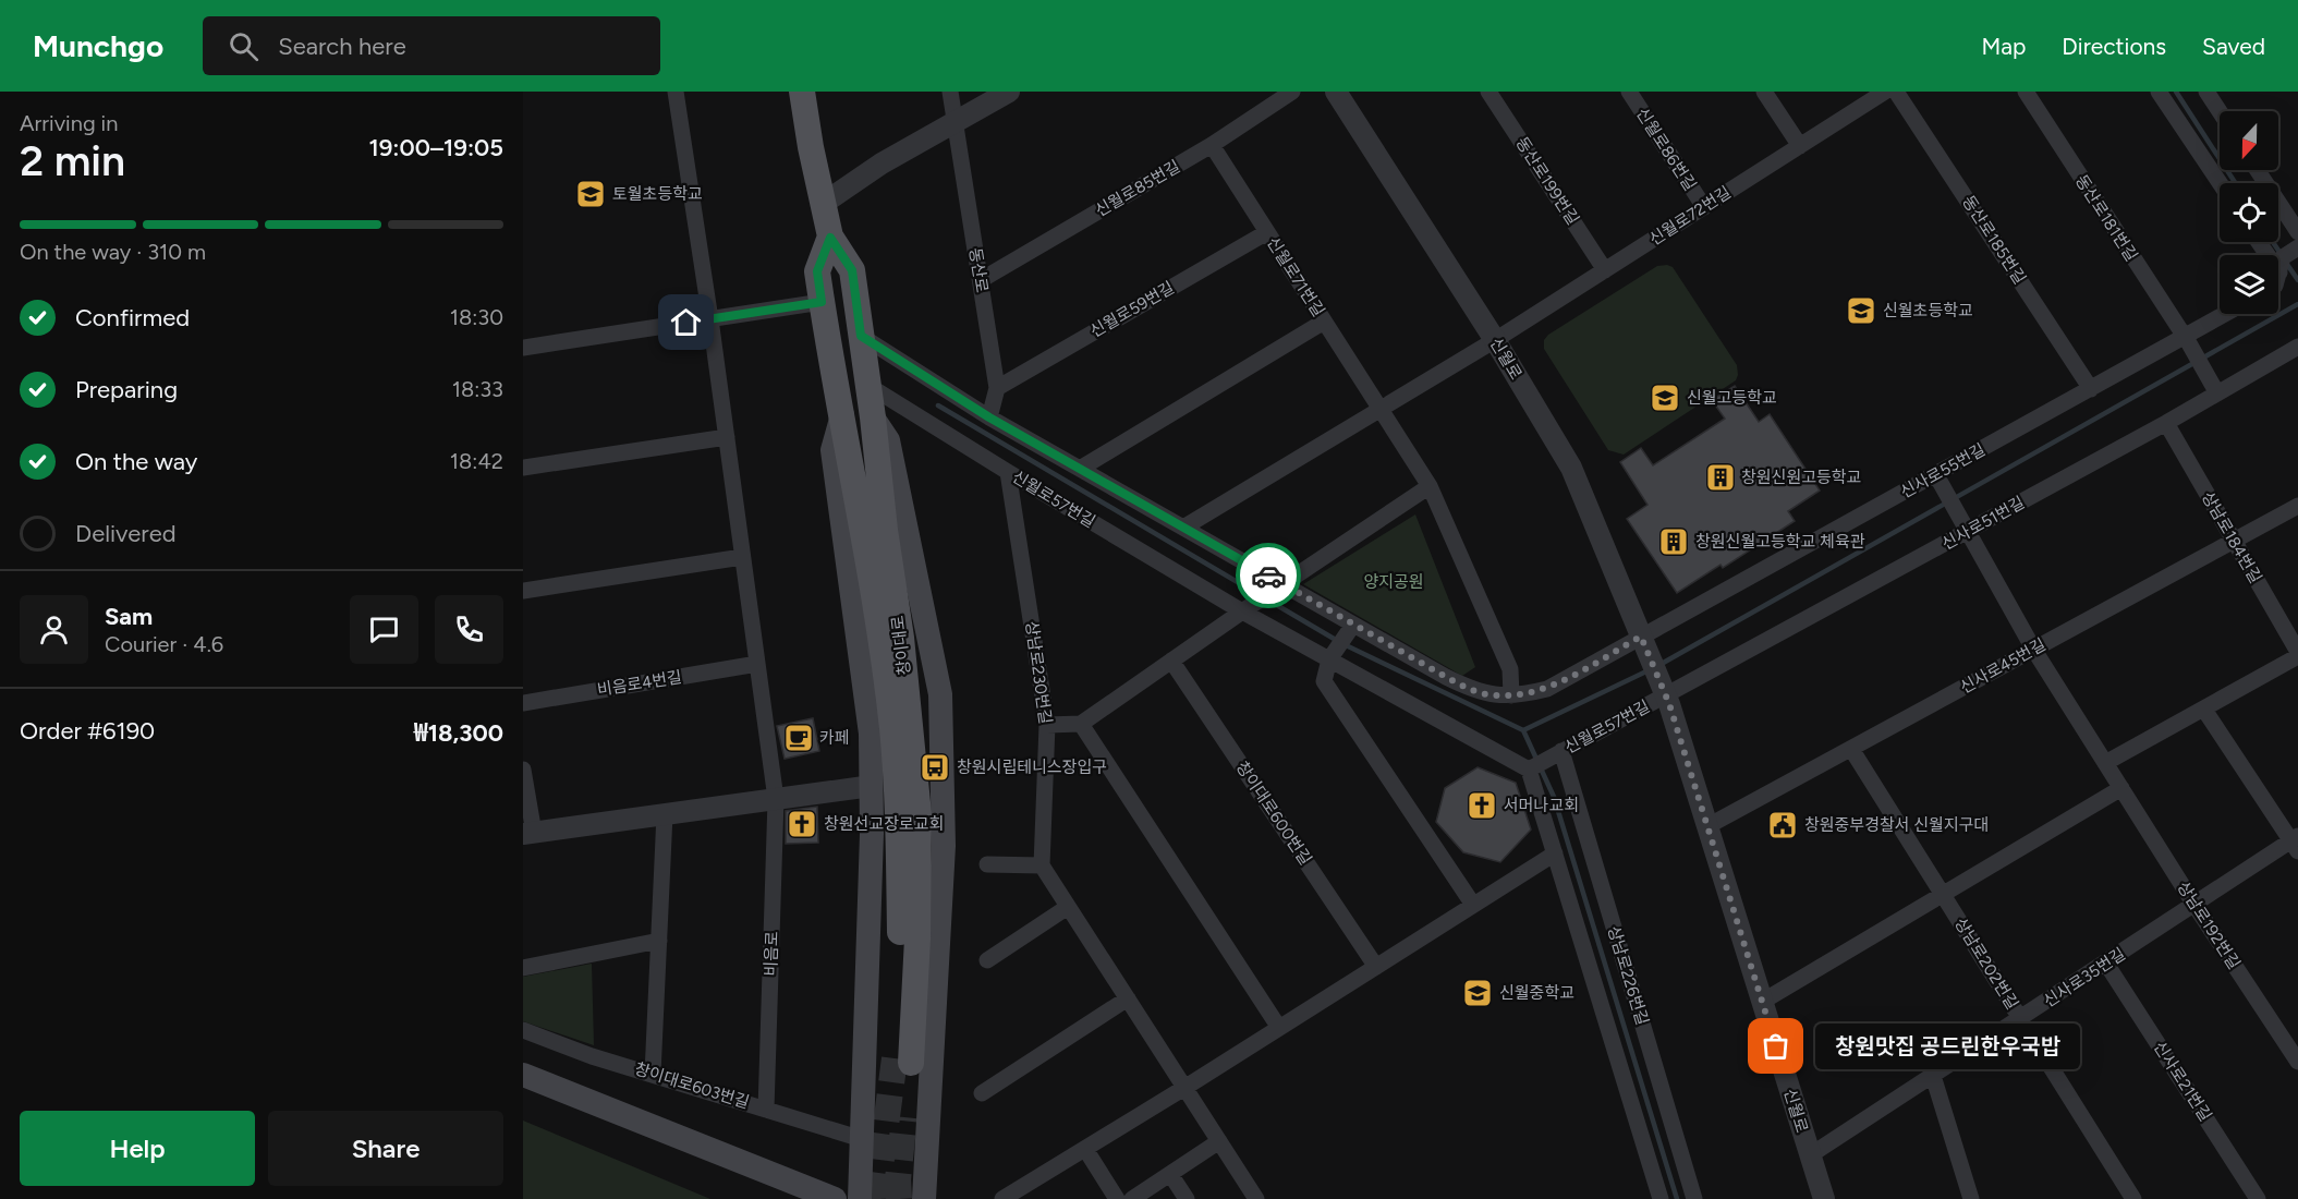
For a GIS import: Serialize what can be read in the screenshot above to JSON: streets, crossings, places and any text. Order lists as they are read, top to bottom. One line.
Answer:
{"streets":{"main road":["창이대로"],"street":["신월로86번길","동산로199번길","신월로85번길","신월로72번길","동산로181번길","동산로185번길","동산로","신월로71번길","신월로59번길","신월로","신사로55번길","신월로57번길","신사로51번길","상남로184번길","신사로45번길","상남로230번길","비음로4번길","창이대로600번길","상남로192번길","비음로","상남로202번길","상남로226번길","신사로35번길","신사로21번길","창이대로603번길"]},"crossings":[["신월로86번길","신월로72번길"],["동산로199번길","신월로72번길"],["신월로85번길","동산로"],["신월로85번길","신월로71번길"],["신월로72번길","신월로"],["동산로181번길","신사로55번길"],["동산로181번길","신사로51번길"],["동산로185번길","신사로55번길"],["동산로","신월로59번길"],["신월로71번길","신월로59번길"],["신월로","신사로55번길"],["신월로","신월로57번길"],["신월로","신사로51번길"],["신월로","신사로45번길"],["신월로","신사로35번길"],["신사로55번길","상남로192번길"],["신월로57번길","신사로51번길"],["신월로57번길","창이대로"],["신월로57번길","상남로230번길"],["신월로57번길","상남로226번길"],["신사로51번길","상남로184번길"],["신사로51번길","상남로192번길"],["상남로184번길","신사로45번길"],["상남로184번길","상남로192번길"],["상남로184번길","신사로35번길"],["신사로45번길","상남로192번길"],["신사로45번길","상남로202번길"],["상남로192번길","신사로35번길"],["비음로","창이대로603번길"],["상남로202번길","신사로35번길"],["신사로35번길","신사로21번길"]],"parks":["양지공원"],"places":{"school or university":["토월초등학교","신월초등학교","신월고등학교","신월중학교"],"building":["창원신원고등학교","창원신월고등학교 체육관"],"cafe":["카페"],"bus stop":["창원시립테니스장입구"],"church":["서머나교회","창원선교장로교회"],"public building":["창원중부경찰서 신월지구대"],"other":["창원맛집 공드린한우국밥"]},"north":"bottom","page":{"header":"Munchgo","search":"Search here","nav":["Map","Directions","Saved"],"heading":["2 min","Arriving in","19:00–19:05"],"panel":["Sam","Courier · 4.6","Order #6190","₩18,300"],"bar":"On the way · 310 m","list":[["Confirmed","18:30"],["Preparing","18:33"],["On the way","18:42"],"Delivered"],"bubble":"창원맛집 공드린한우국밥","buttons":["Help","Share"]}}
